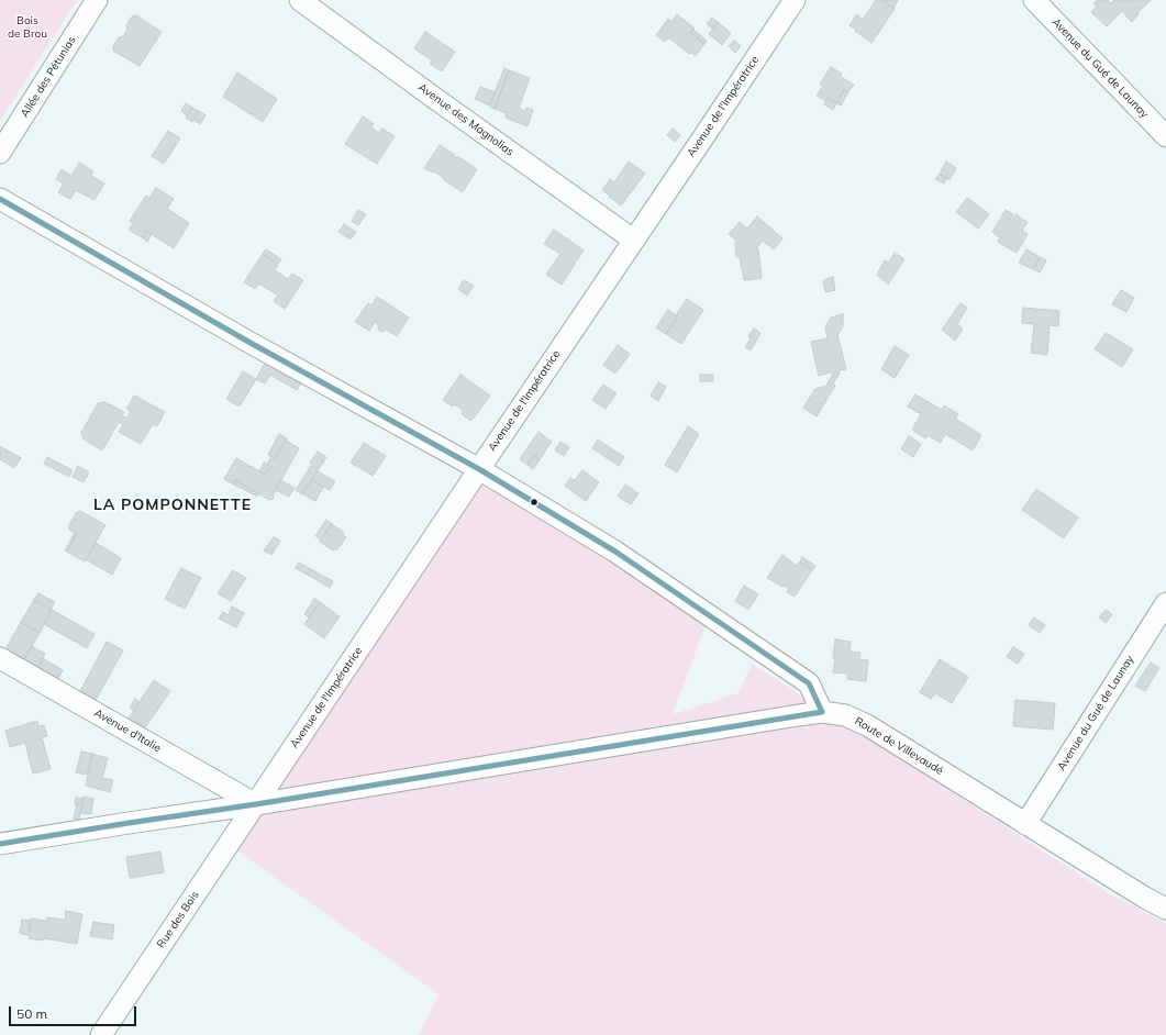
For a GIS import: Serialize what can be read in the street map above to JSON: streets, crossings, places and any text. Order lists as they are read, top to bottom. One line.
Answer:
{"streets":{"street":["Avenue du Gué de Launay","Allée des Pétunias","Avenue de l'Impératrice","Avenue des Magnolias","Avenue d'Italie","Route de Villevaudé","Rue des Bois"]},"crossings":[["Avenue du Gué de Launay","Route de Villevaudé"],["Avenue de l'Impératrice","Avenue des Magnolias"],["Avenue de l'Impératrice","Avenue d'Italie"],["Avenue de l'Impératrice","Route de Villevaudé"],["Avenue de l'Impératrice","Rue des Bois"],["Avenue d'Italie","Route de Villevaudé"],["Avenue d'Italie","Rue des Bois"],["Route de Villevaudé","Rue des Bois"]],"districts":["LA POMPONNETTE"],"parks":["Bois de Brou"],"scale_bar":"50 m"}
